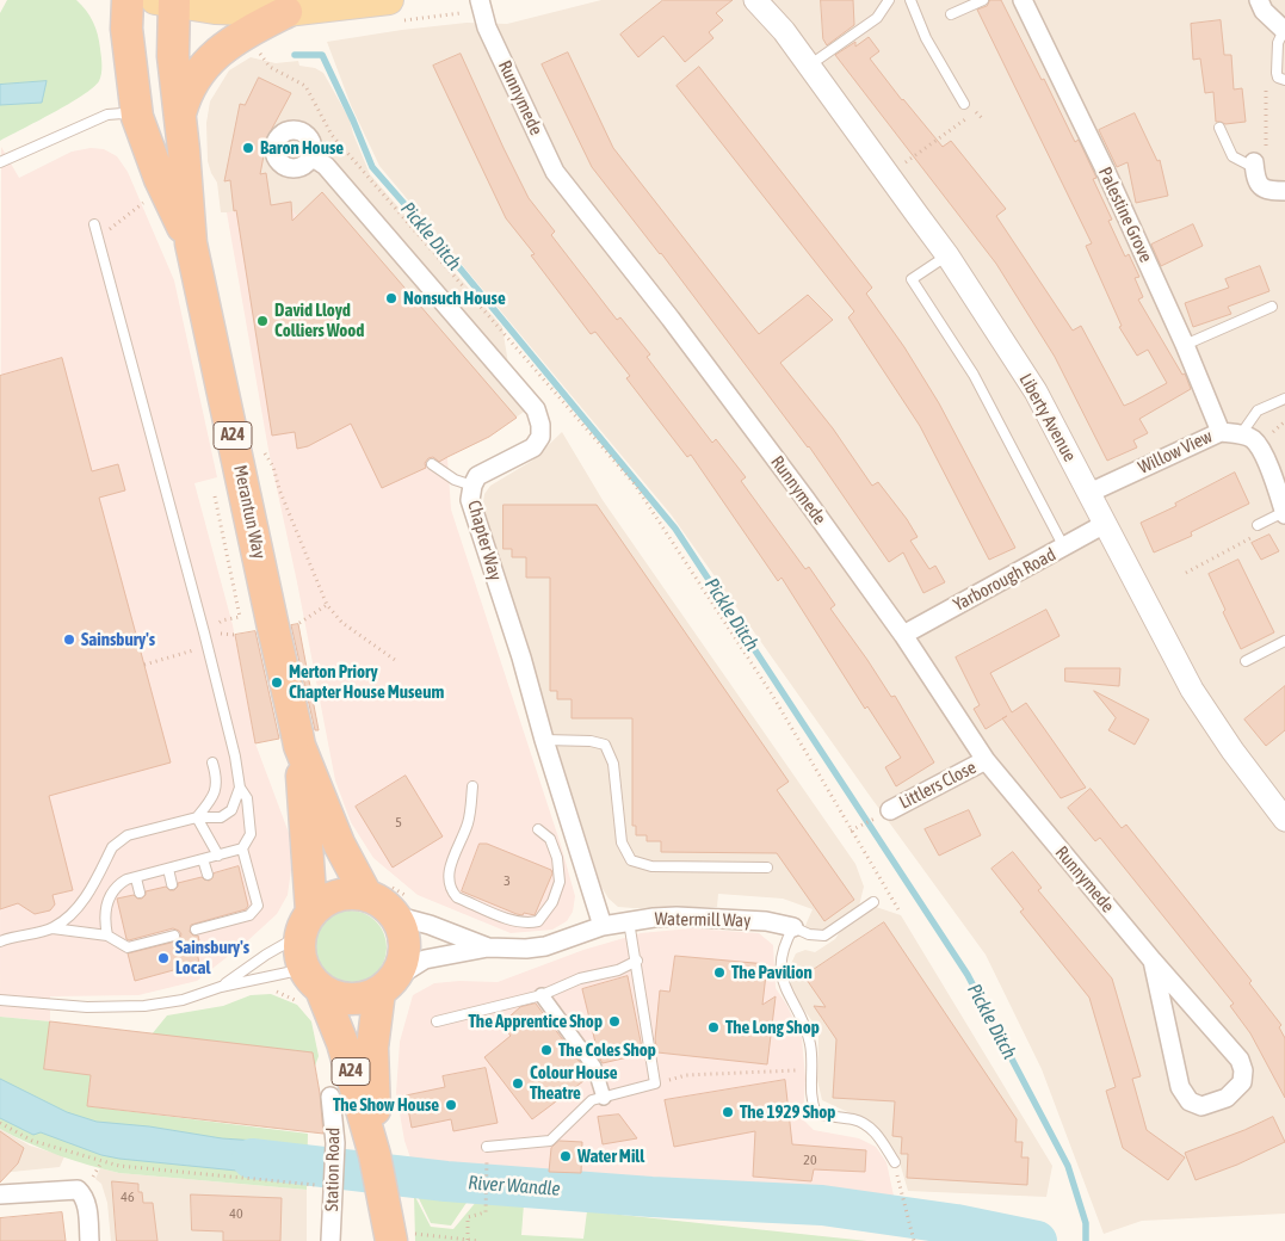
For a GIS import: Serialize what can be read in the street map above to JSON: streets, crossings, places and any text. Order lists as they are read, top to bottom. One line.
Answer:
{"streets":{"highway":["A24","Merantun Way"],"street":["Runnymede","Palestine Grove","Liberty Avenue","Willow View","Chapter Way","Yarborough Road","Littlers Close","Watermill Way","Station Road"]},"crossings":[["Runnymede","Yarborough Road"],["Runnymede","Littlers Close"],["Palestine Grove","Willow View"],["Liberty Avenue","Willow View"],["Liberty Avenue","Yarborough Road"],["A24","Merantun Way"],["Chapter Way","Watermill Way"]],"water":["Pickle Ditch","River Wandle"],"places":["Baron House","Nonsuch House","David Lloyd Colliers Wood","Sainsbury's","Merton Priory Chapter House Museum","Sainsbury's Local","The Pavilion","The Apprentice Shop","The Long Shop","The Coles Shop","Colour House Theatre","The Show House","The 1929 Shop","Water Mill"],"house_numbers":["5","3","20","46","40"]}
